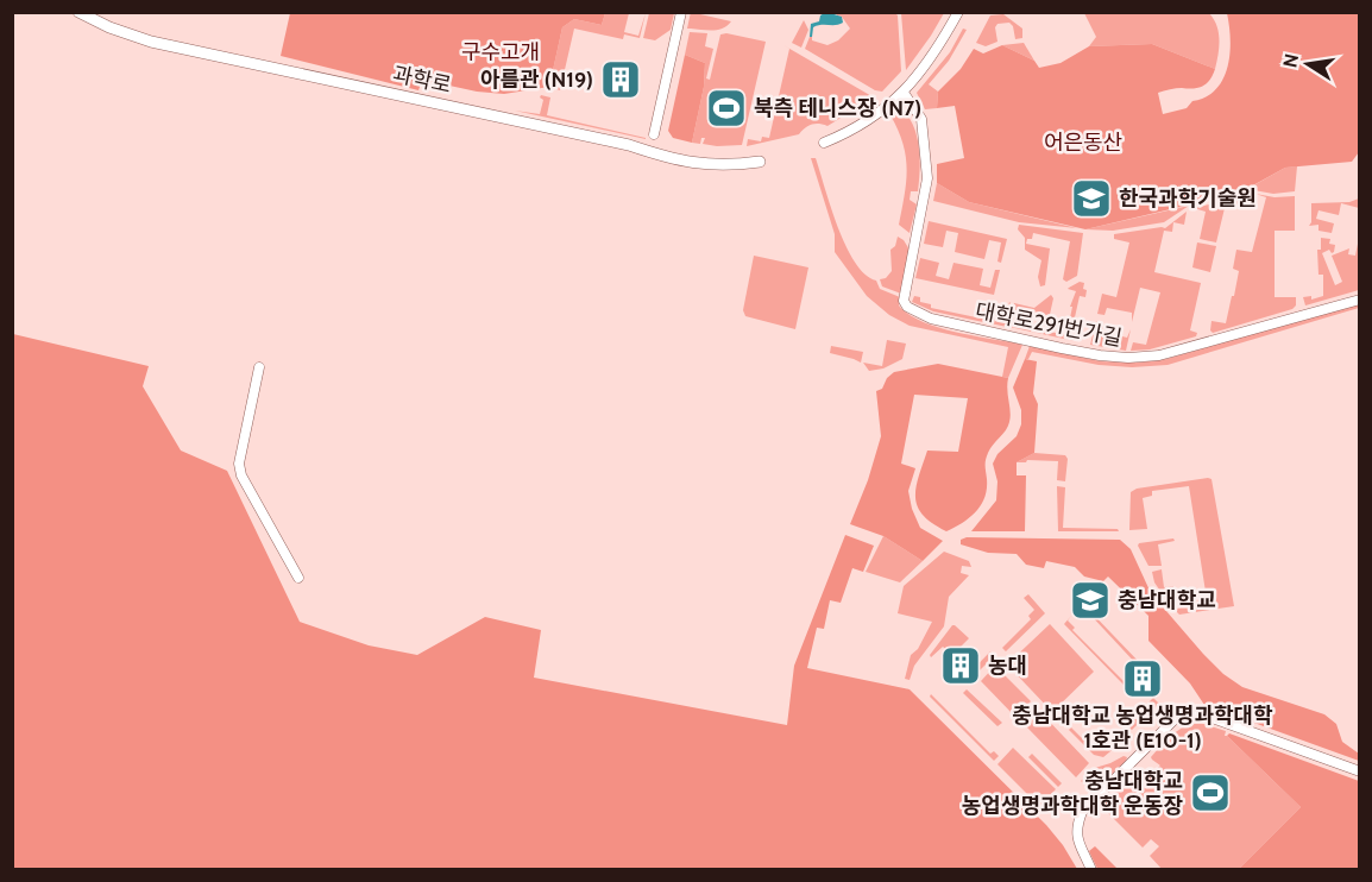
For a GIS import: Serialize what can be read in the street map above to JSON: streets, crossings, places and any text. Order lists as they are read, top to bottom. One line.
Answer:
{"streets":{"street":["과학로","대학로291번가길"]},"parks":["구수고개","어은동산"],"places":{"building":["아름관 (N19)","농대","충남대학교 농업생명과학대학 1호관 (E10-1)"],"sports":["북측 테니스장 (N7)","충남대학교 농업생명과학대학 운동장"],"school or university":["한국과학기술원","충남대학교"]},"north":"left"}
